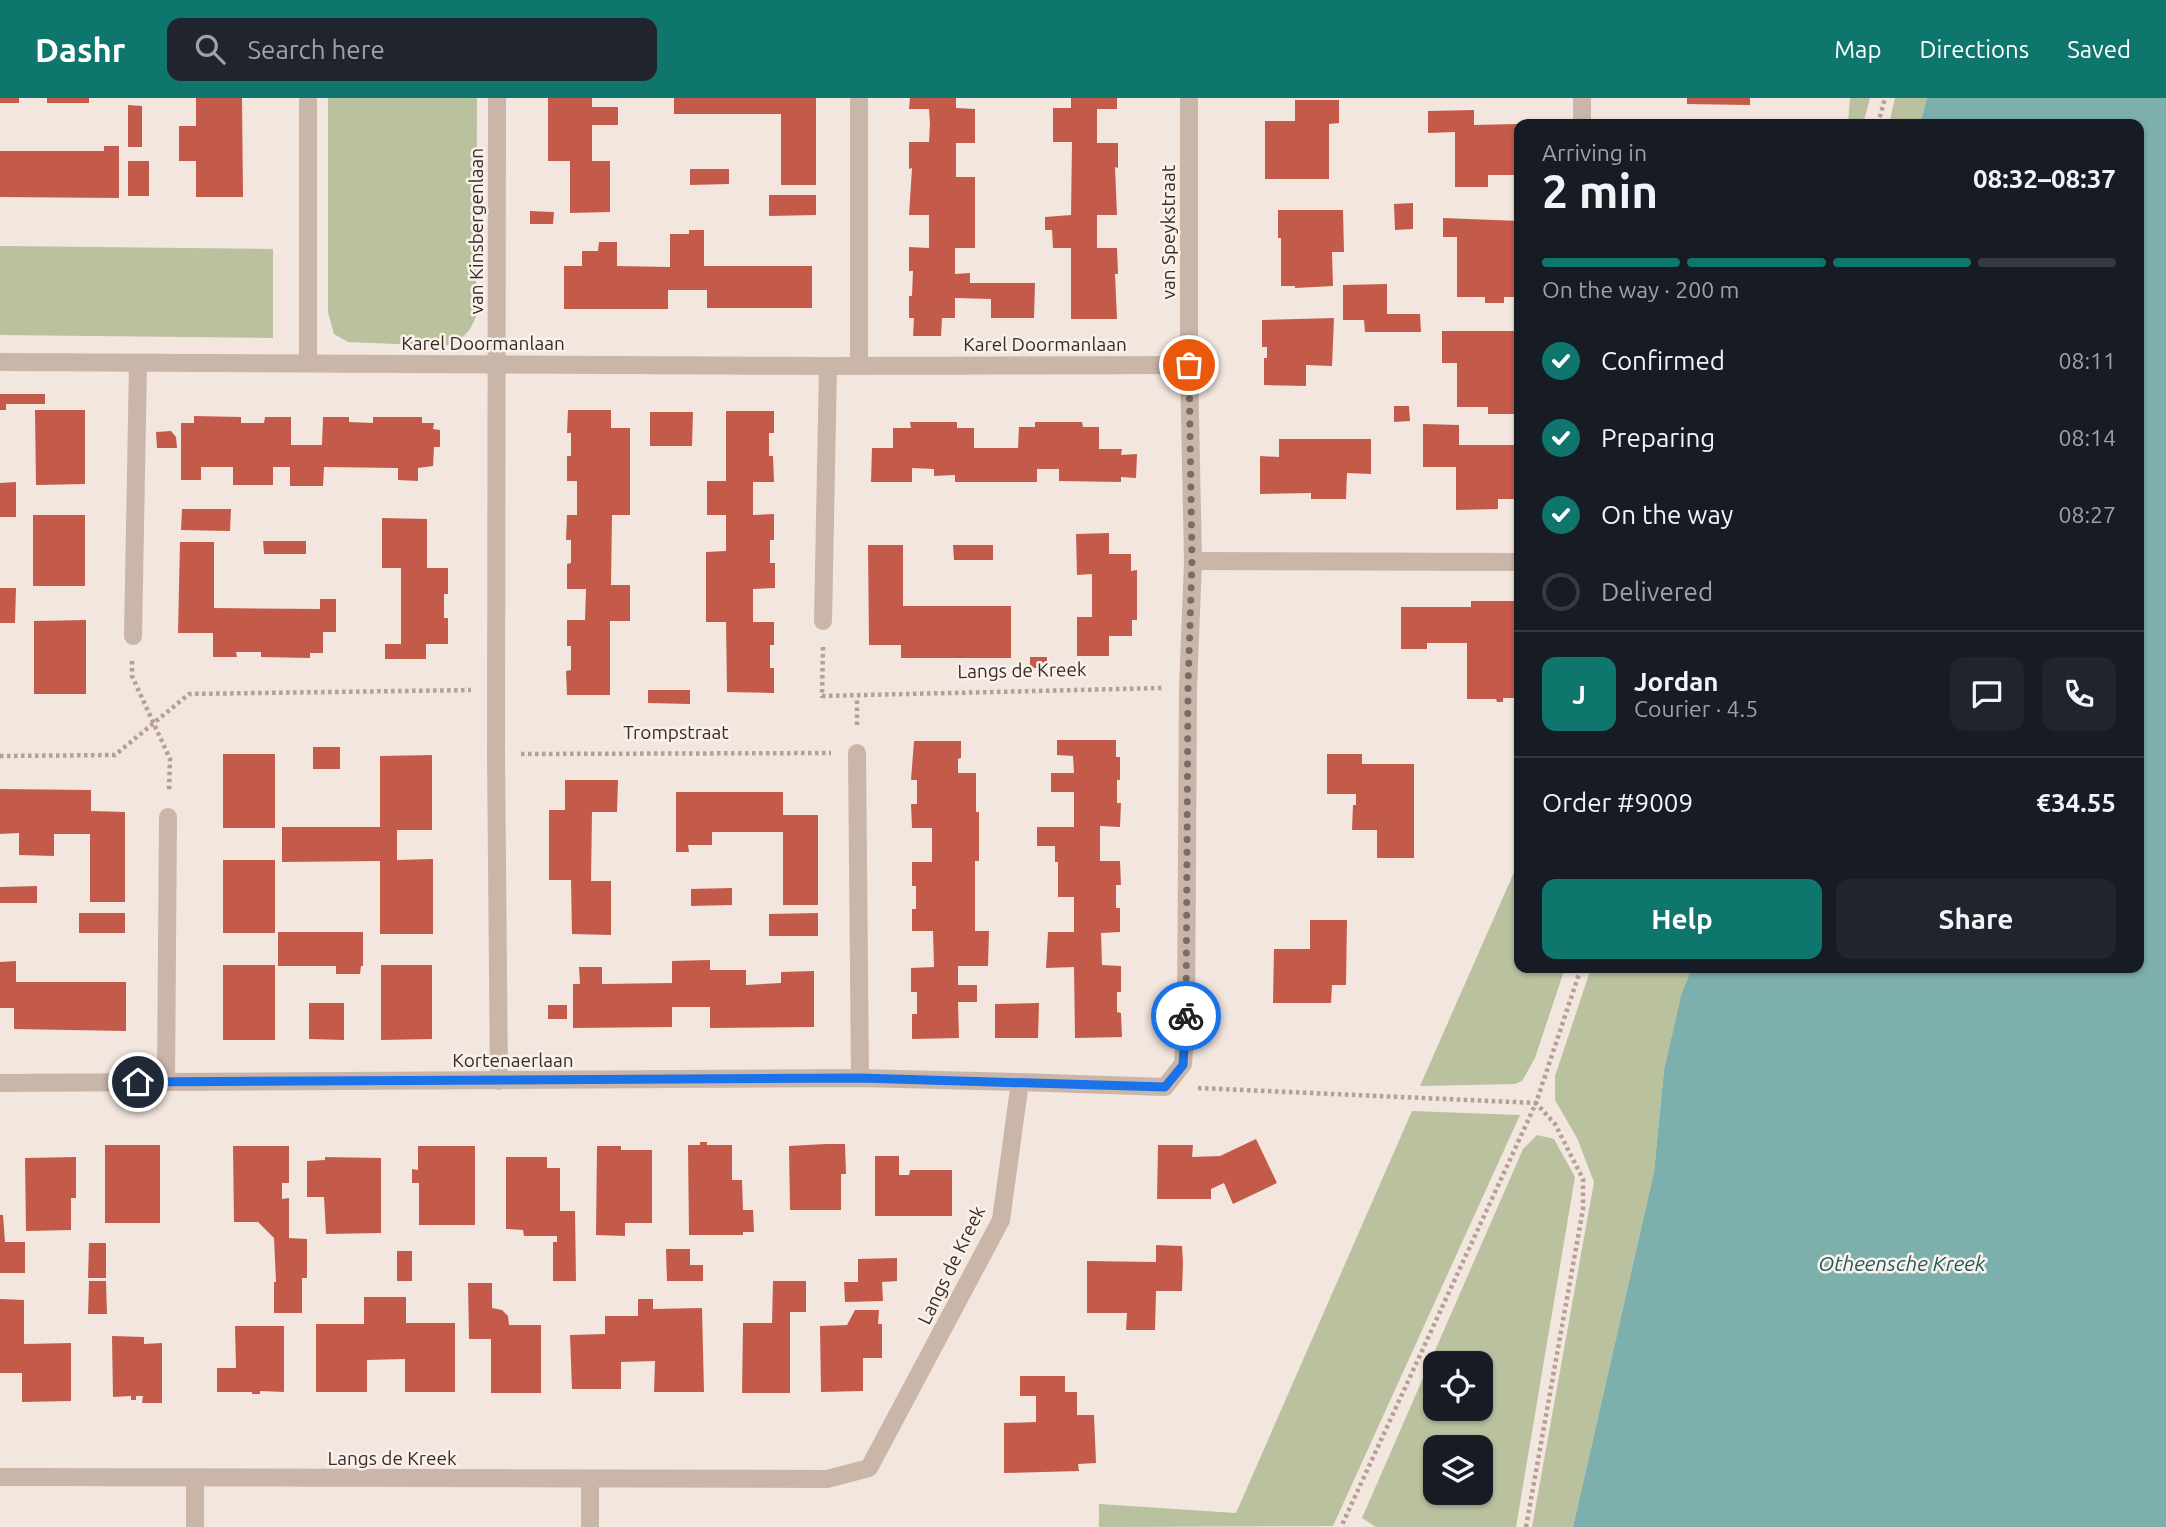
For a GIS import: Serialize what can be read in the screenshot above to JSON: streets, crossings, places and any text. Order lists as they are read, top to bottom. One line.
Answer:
{"streets":{"street":["van Kinsbergenlaan","van Speykstraat","Karel Doormanlaan","Langs de Kreek","Kortenaerlaan"],"path":["Trompstraat"]},"crossings":[["van Kinsbergenlaan","Karel Doormanlaan"],["van Speykstraat","Karel Doormanlaan"],["Langs de Kreek","Kortenaerlaan"]],"water":["Otheensche Kreek"],"page":{"header":"Dashr","search":"Search here","nav":["Map","Directions","Saved"],"heading":["2 min","Arriving in","08:32–08:37"],"panel":["Jordan","Courier · 4.5","Order #9009","€34.55"],"bar":"On the way · 200 m","list":[["Confirmed","08:11"],["Preparing","08:14"],["On the way","08:27"],"Delivered"],"round":"J","buttons":["Help","Share"]}}
